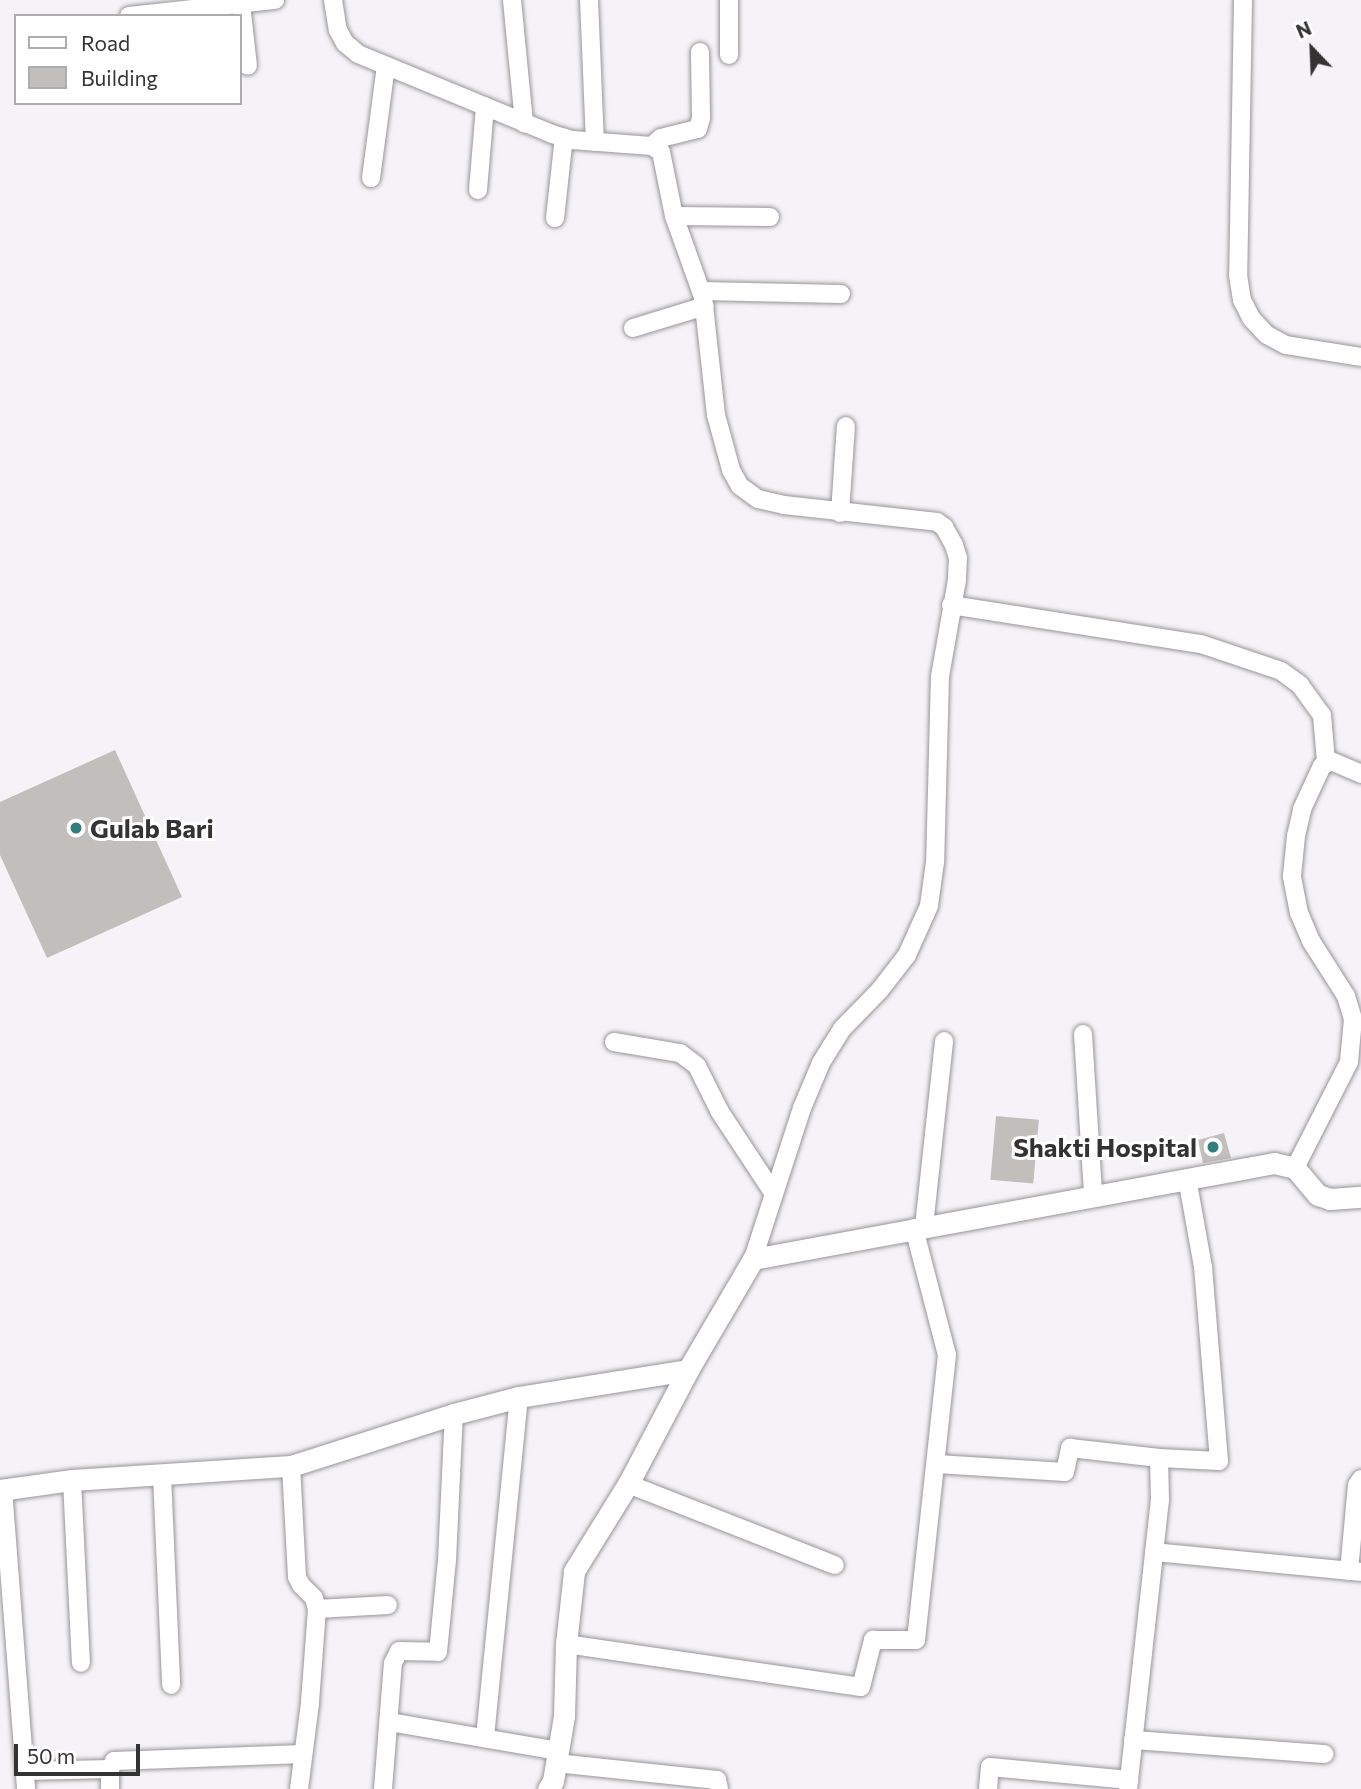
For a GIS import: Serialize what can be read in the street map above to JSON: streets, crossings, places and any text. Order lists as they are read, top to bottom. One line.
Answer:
{"places":["Gulab Bari","Shakti Hospital"],"legend":["Road","Building"],"scale_bar":"50 m","north":"top left"}
